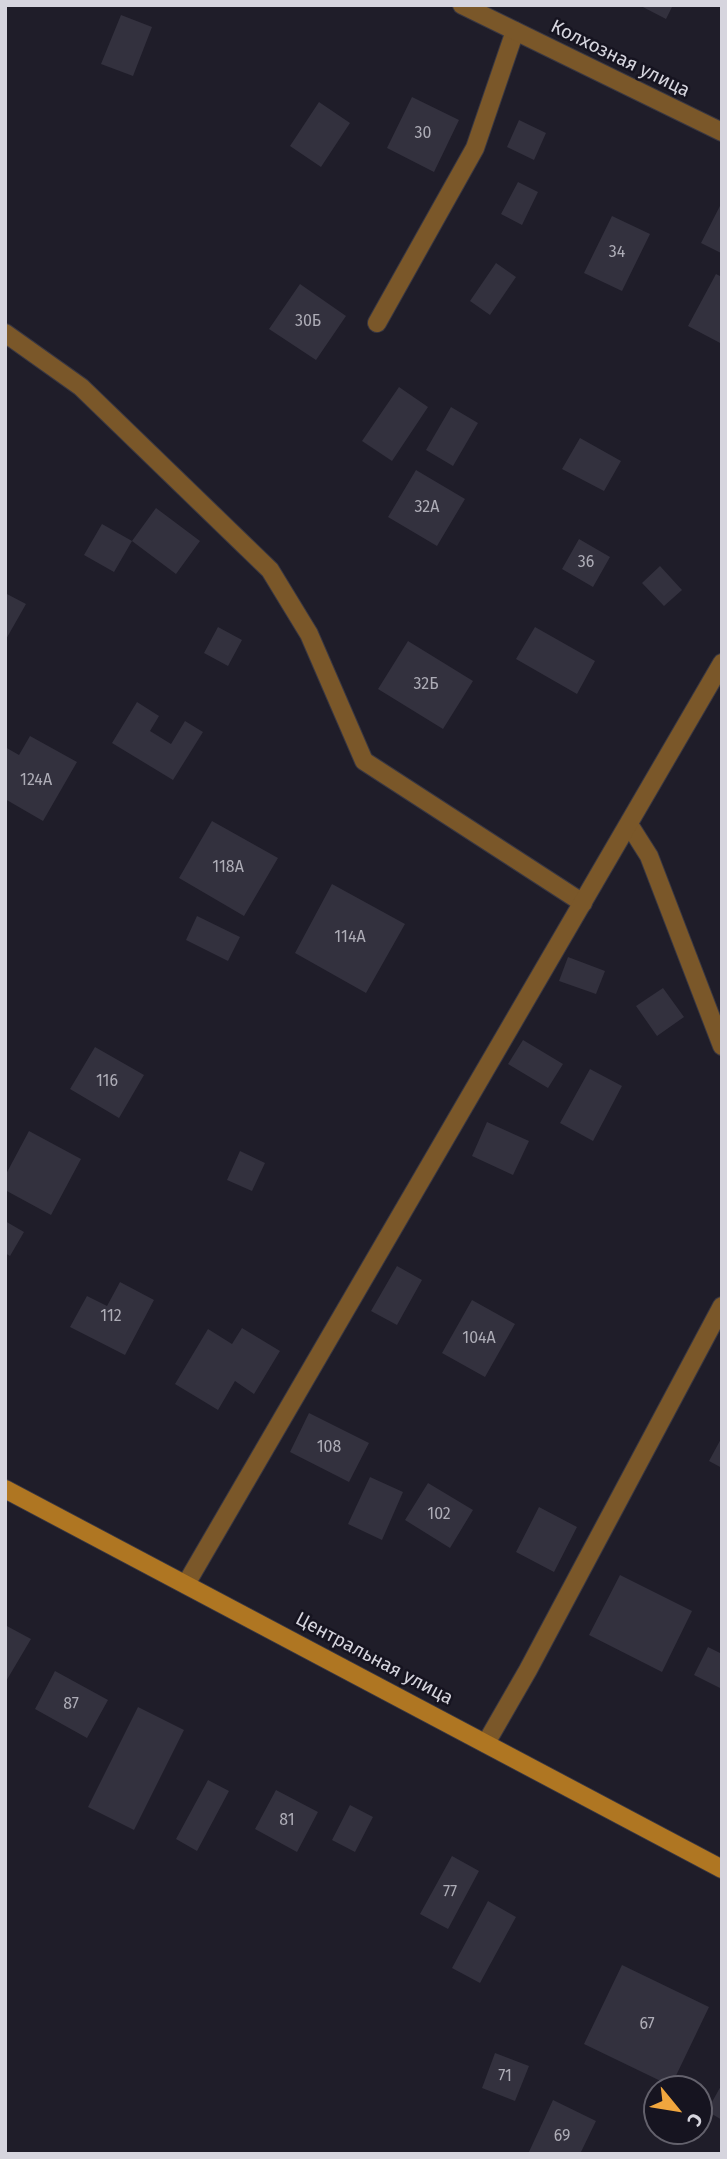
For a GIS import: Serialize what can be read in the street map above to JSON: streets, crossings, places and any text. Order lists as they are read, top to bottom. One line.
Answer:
{"streets":{"main road":["Центральная улица"],"street":["Колхозная улица"]},"house_numbers":["30","34","30Б","32А","36","32Б","124А","118А","114А","116","112","104А","108","102","87","81","77","67","71","69"],"north":"bottom right"}
